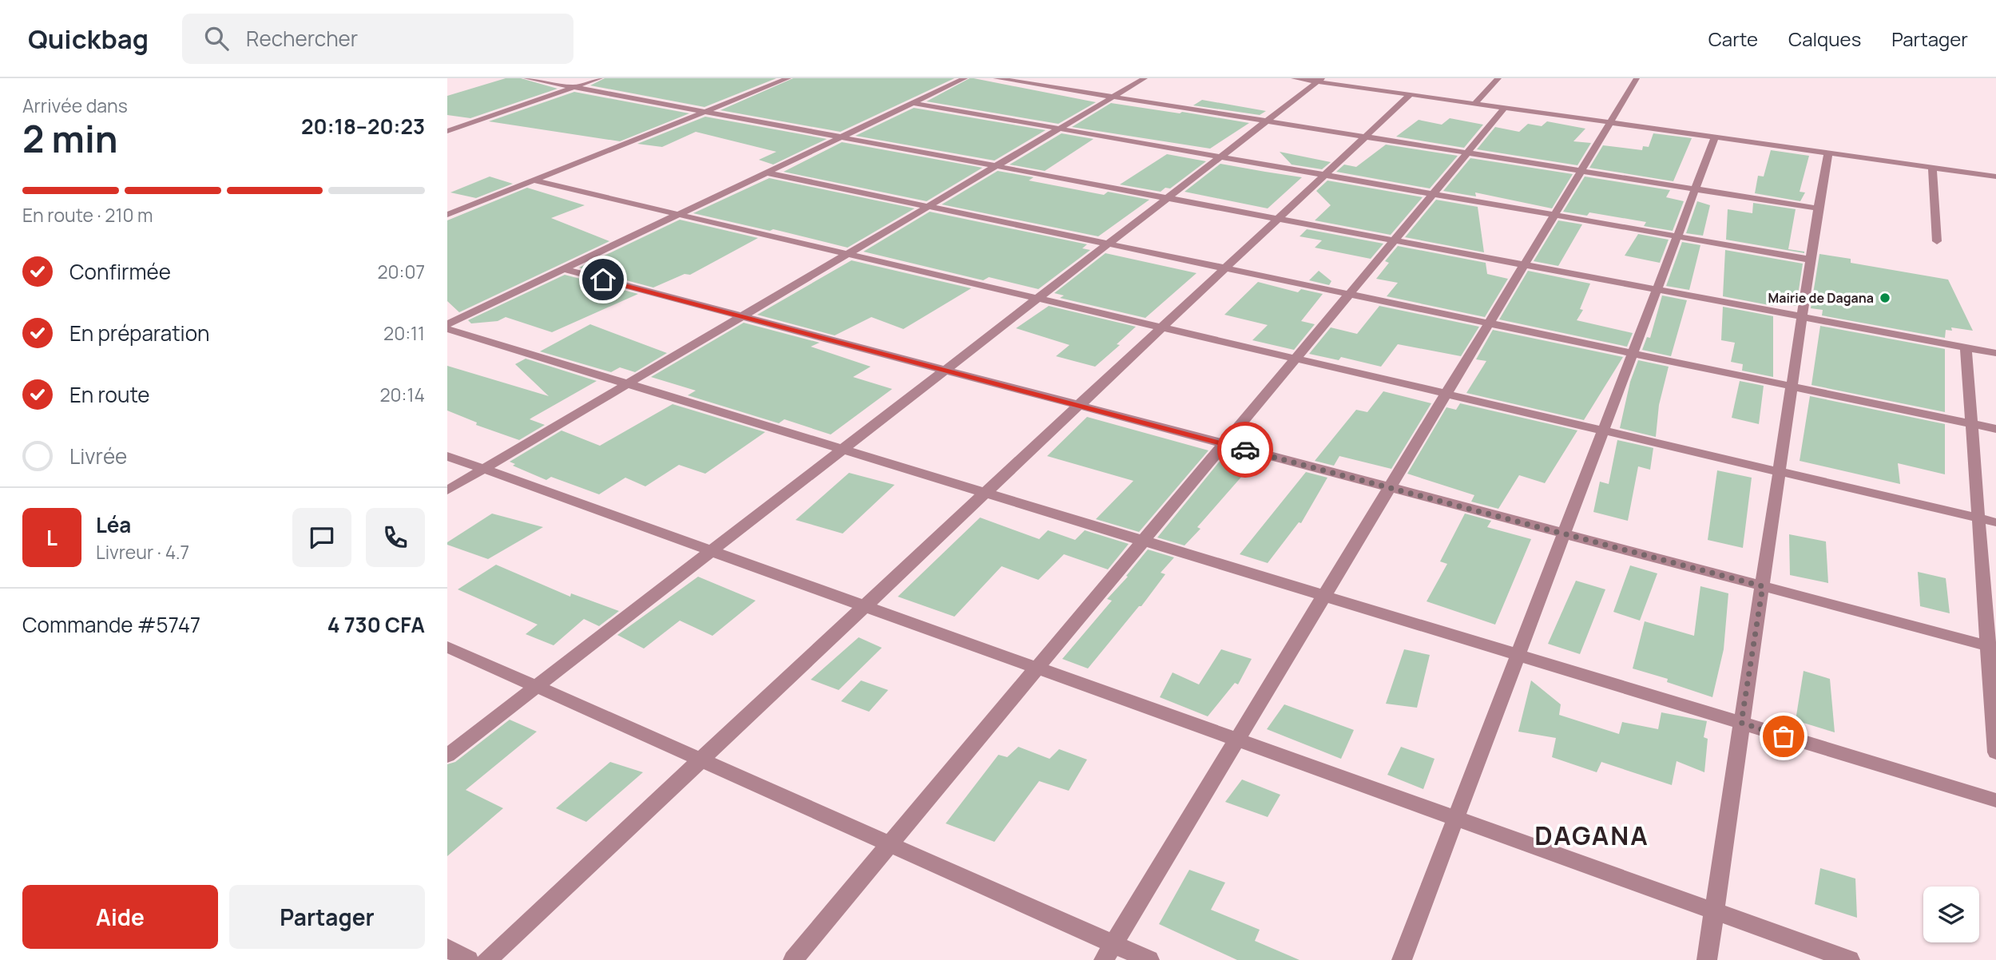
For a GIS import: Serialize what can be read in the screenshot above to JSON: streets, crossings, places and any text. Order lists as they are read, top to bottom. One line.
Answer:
{"districts":["DAGANA"],"places":["Mairie de Dagana"],"page":{"header":"Quickbag","search":"Rechercher","nav":["Carte","Calques","Partager"],"heading":["2 min","Arrivée dans","20:18–20:23"],"panel":["Léa","Livreur · 4.7","Commande #5747","4 730 CFA"],"bar":"En route · 210 m","list":[["Confirmée","20:07"],["En préparation","20:11"],["En route","20:14"],"Livrée"],"round":"L","buttons":["Aide","Partager"]}}
